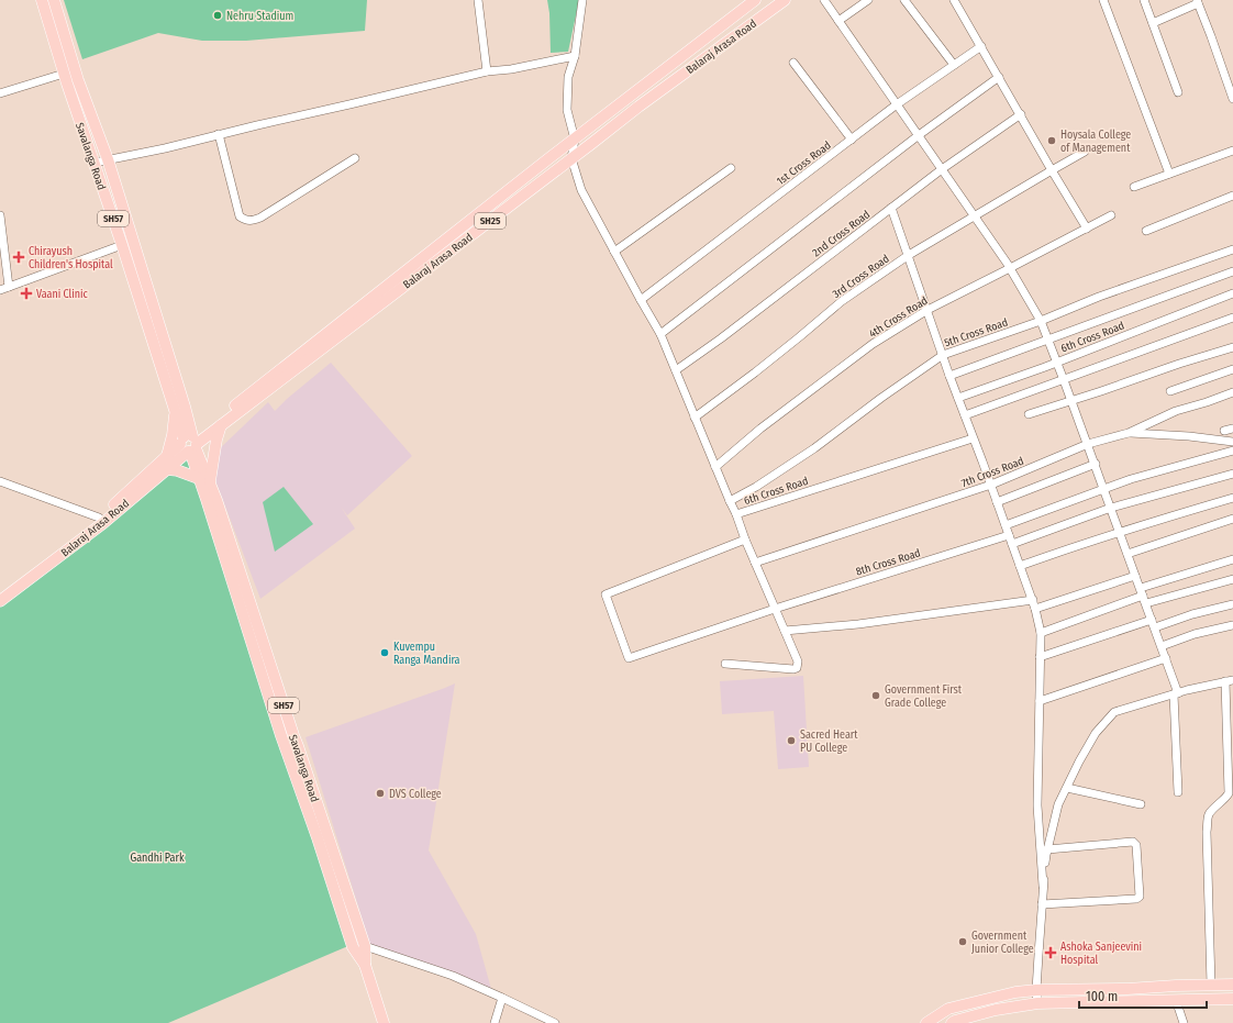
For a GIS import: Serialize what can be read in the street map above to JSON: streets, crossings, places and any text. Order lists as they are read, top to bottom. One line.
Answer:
{"streets":{"main road":["Balaraj Arasa Road","Savalanga Road","SH57","SH25"],"street":["1st Cross Road","2nd Cross Road","3rd Cross Road","4th Cross Road","5th Cross Road","6th Cross Road","7th Cross Road","8th Cross Road"]},"crossings":[["Balaraj Arasa Road","Savalanga Road"]],"parks":["Gandhi Park"],"places":{"other":["Nehru Stadium","Hoysala College of Management","Kuvempu Ranga Mandira","Government First Grade College","Sacred Heart PU College","DVS College","Government Junior College"],"health":["Chirayush Children's Hospital","Vaani Clinic","Ashoka Sanjeevini Hospital"]},"scale_bar":"100 m"}
